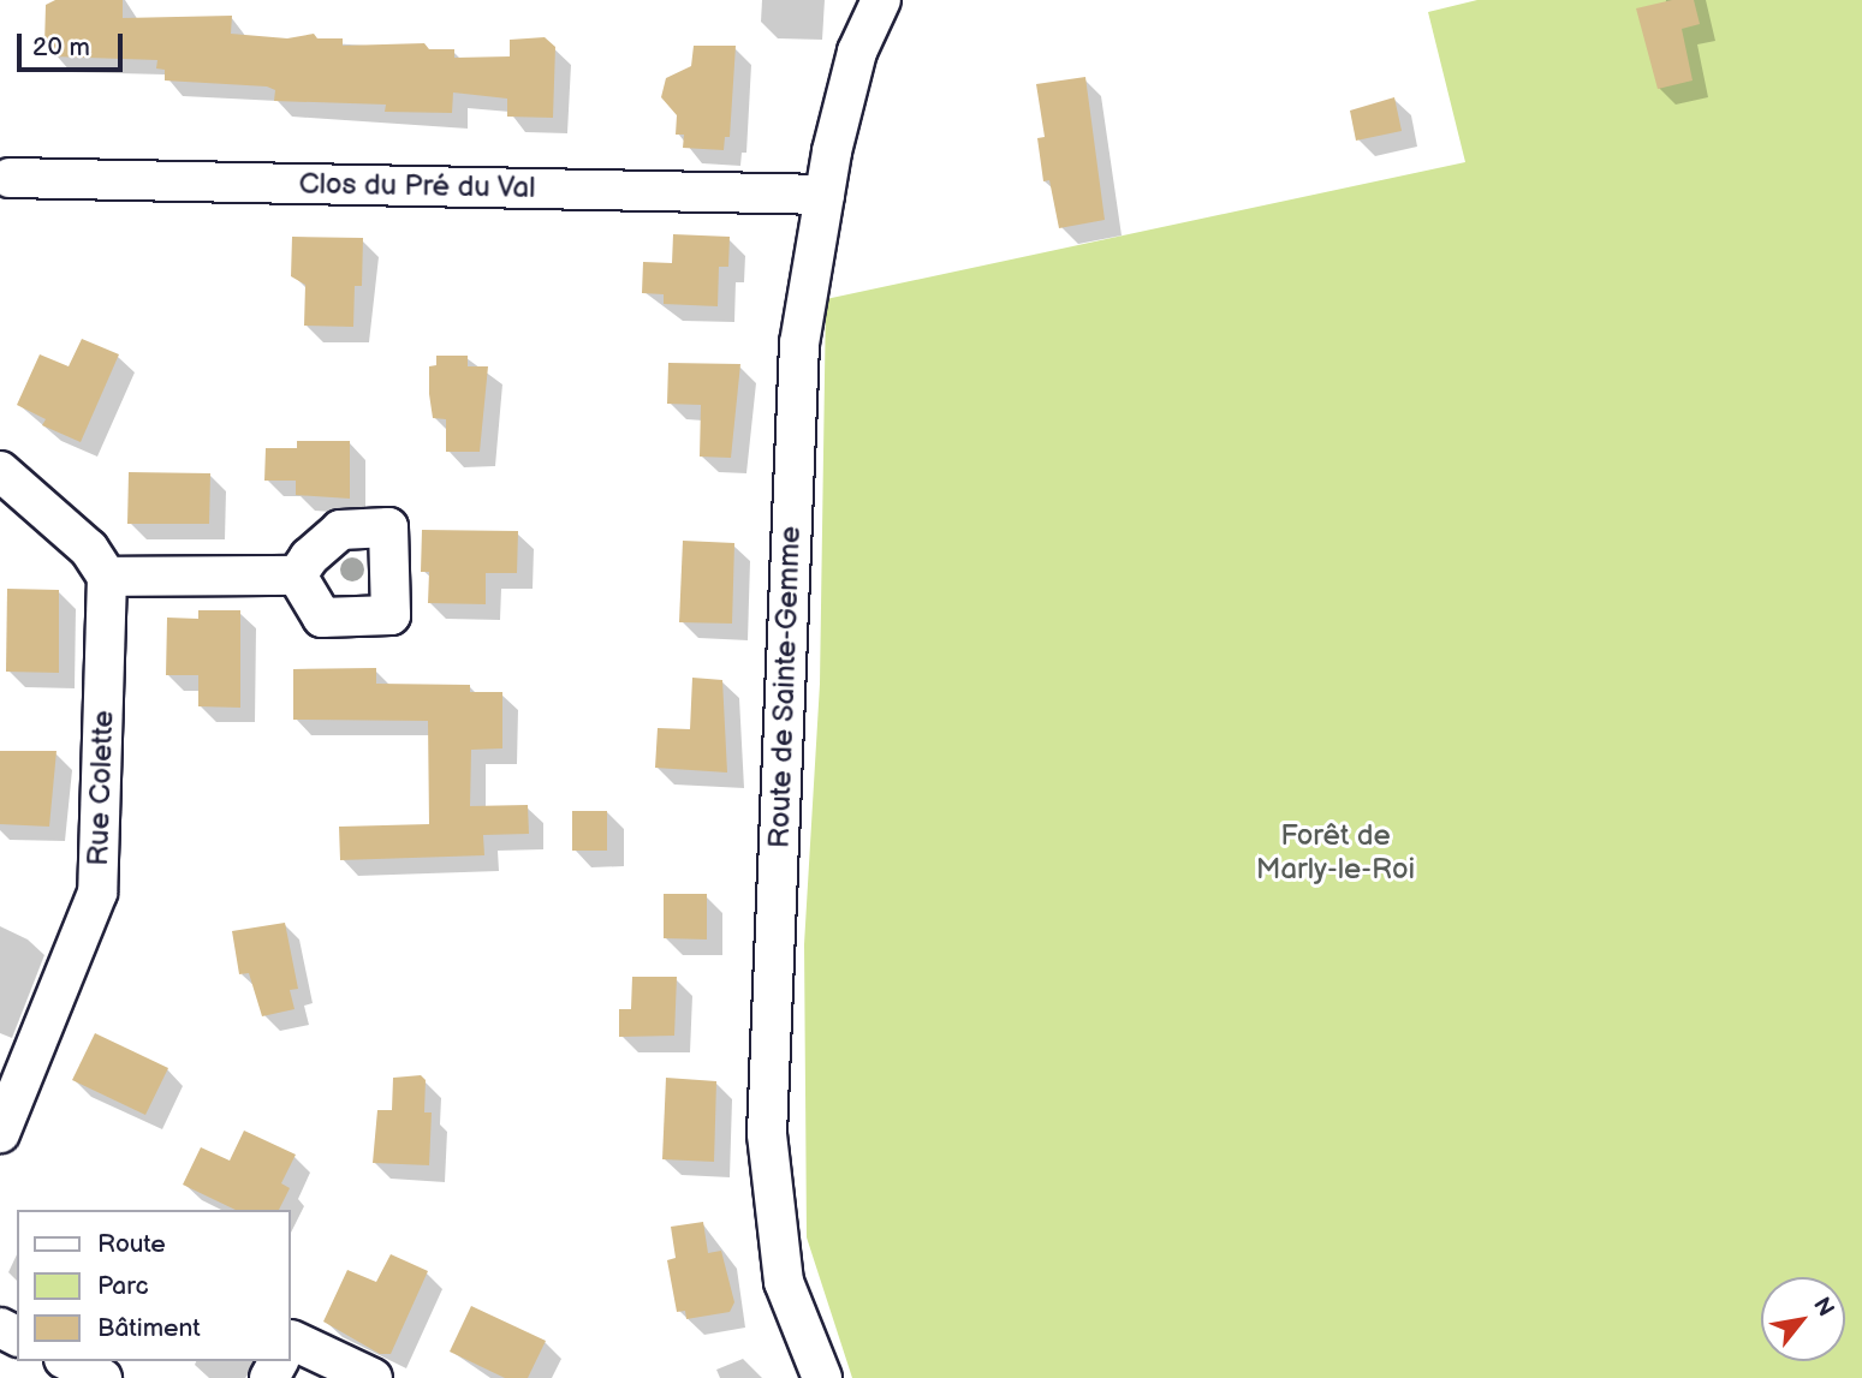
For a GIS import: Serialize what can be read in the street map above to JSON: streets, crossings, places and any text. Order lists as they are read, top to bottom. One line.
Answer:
{"streets":{"street":["Clos du Pré du Val","Route de Sainte-Gemme","Rue Colette"]},"crossings":[["Clos du Pré du Val","Route de Sainte-Gemme"]],"parks":["Forêt de Marly-le-Roi"],"legend":["Route","Parc","Bâtiment"],"scale_bar":"20 m","north":"top right"}
